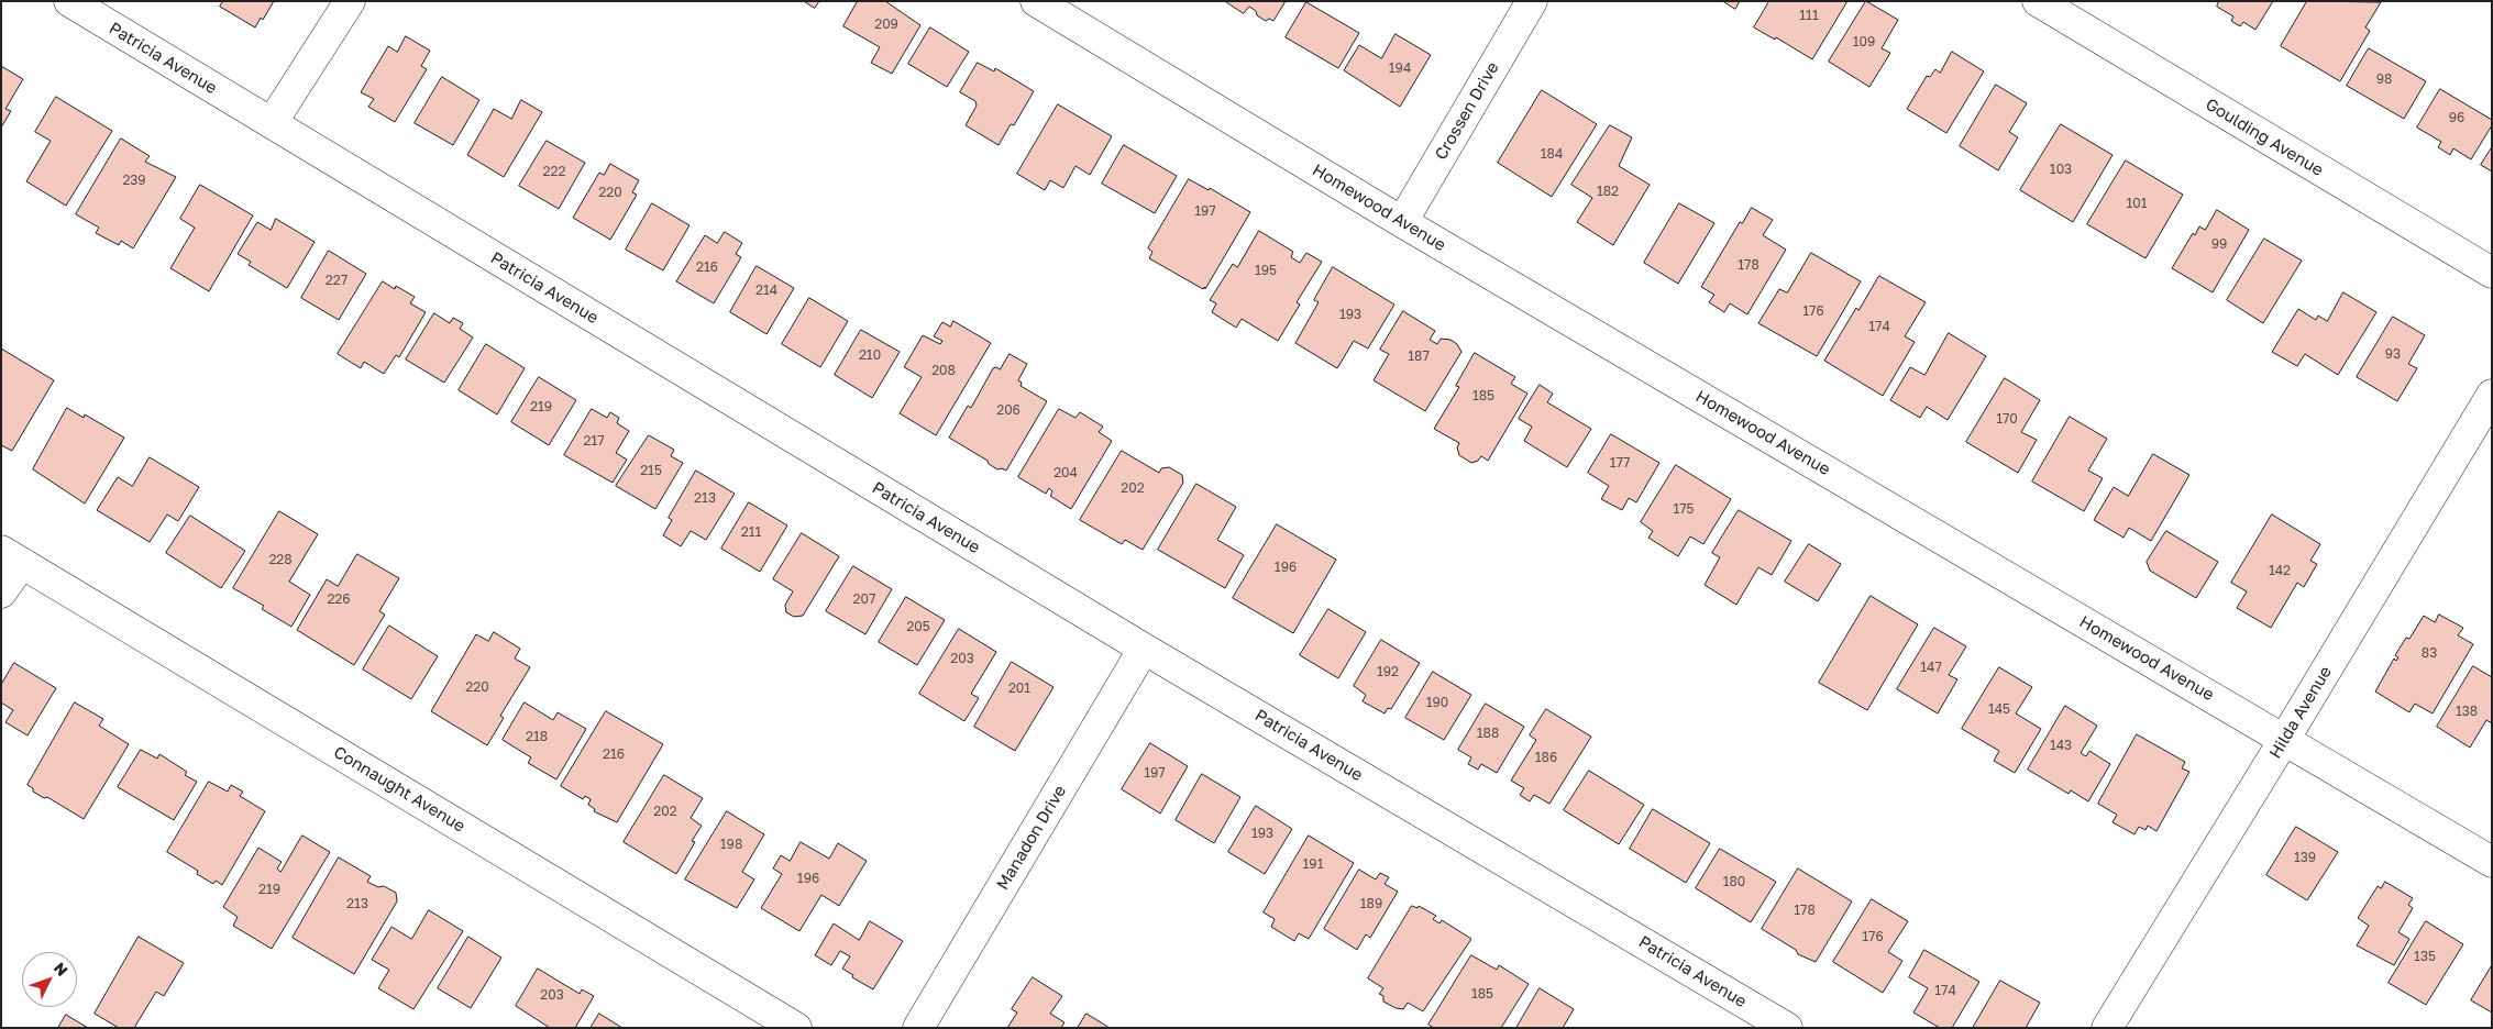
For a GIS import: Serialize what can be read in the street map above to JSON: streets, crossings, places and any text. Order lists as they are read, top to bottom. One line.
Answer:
{"streets":{"street":["Patricia Avenue","Crossen Drive","Goulding Avenue","Homewood Avenue","Hilda Avenue","Connaught Avenue","Manadon Drive"]},"crossings":[["Patricia Avenue","Manadon Drive"],["Crossen Drive","Homewood Avenue"],["Homewood Avenue","Hilda Avenue"]],"house_numbers":["111","209","109","194","98","96","184","103","222","239","182","220","101","197","99","178","216","195","227","214","176","193","174","93","210","187","208","185","219","206","170","217","177","215","204","202","213","175","211","228","196","142","226","207","205","83","203","147","192","220","201","190","145","138","188","218","143","216","186","197","202","193","198","139","191","196","180","219","213","189","178","176","135","174","185","203"],"north":"top right"}
